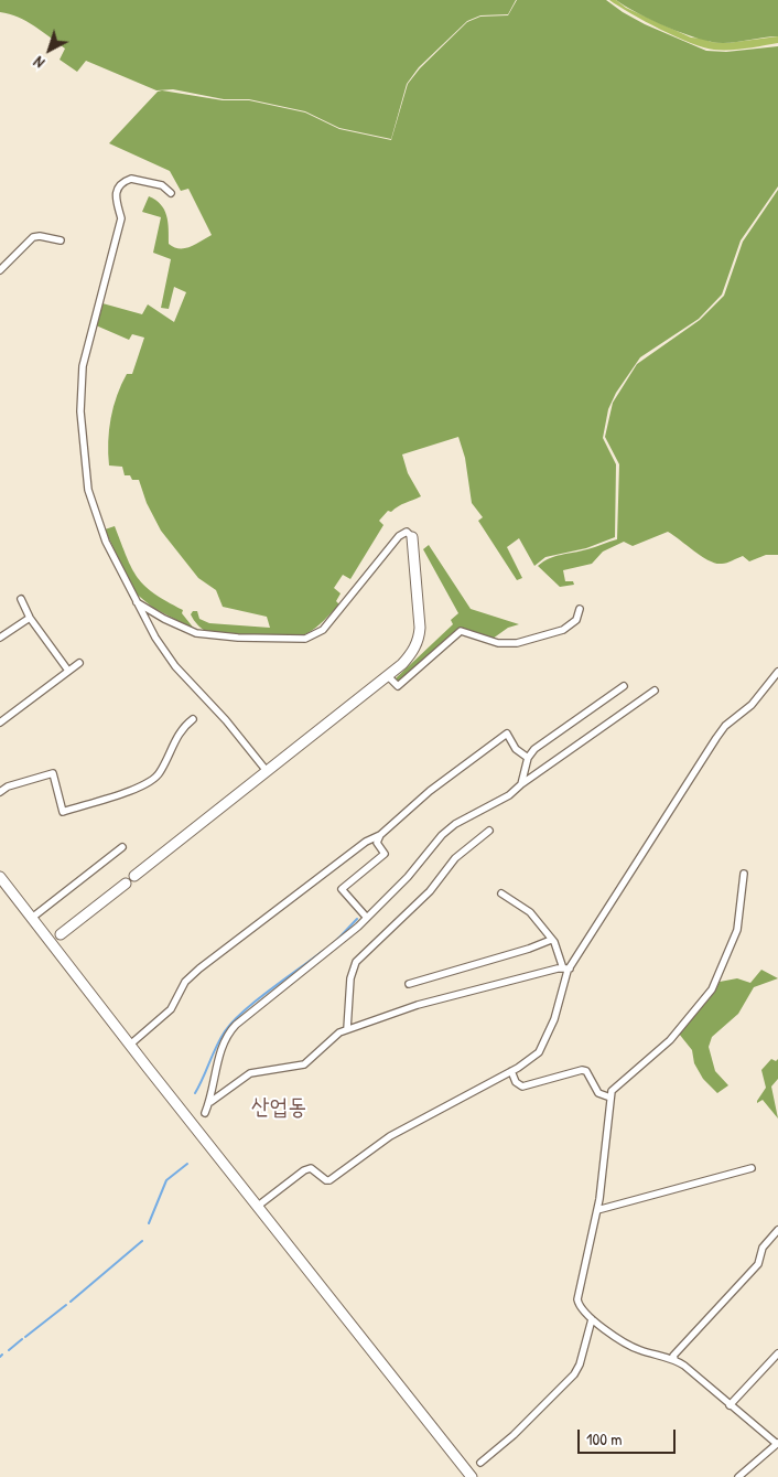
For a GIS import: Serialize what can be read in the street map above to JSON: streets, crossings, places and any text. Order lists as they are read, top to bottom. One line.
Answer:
{"districts":["산업동"],"scale_bar":"100 m","north":"bottom left"}
